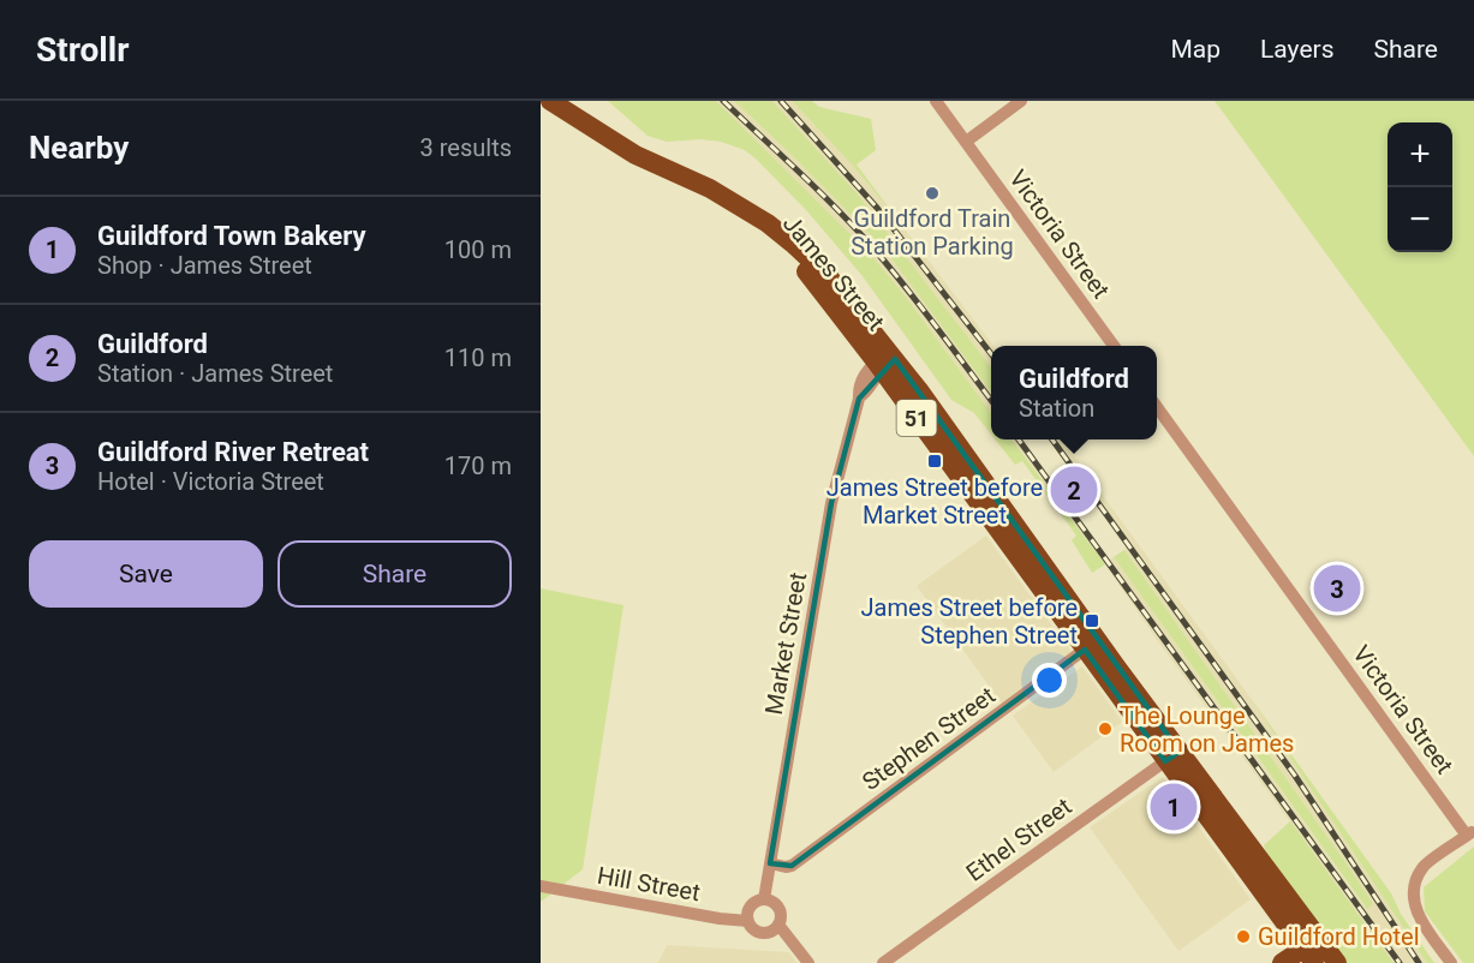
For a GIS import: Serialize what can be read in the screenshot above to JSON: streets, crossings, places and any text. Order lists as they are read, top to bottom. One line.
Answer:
{"streets":{"highway":["James Street","51"],"street":["Victoria Street","Market Street","Stephen Street","Ethel Street","Hill Street"]},"crossings":[["James Street","Market Street"],["James Street","Stephen Street"],["James Street","Ethel Street"],["Market Street","Stephen Street"],["Market Street","Hill Street"]],"places":{"other":["Guildford Train Station Parking","The Lounge Room on James","Guildford Hotel"],"transit":["James Street before Market Street","James Street before Stephen Street"]},"page":{"header":"Strollr","nav":["Map","Layers","Share"],"heading":["Nearby","3 results"],"map_buttons":["+","−"],"list":[{"mark":"1","name":"Guildford Town Bakery","note":"Shop · James Street","value":"100 m"},{"mark":"2","name":"Guildford","note":"Station · James Street","value":"110 m"},{"mark":"3","name":"Guildford River Retreat","note":"Hotel · Victoria Street","value":"170 m"}],"popup":["Guildford","Station"],"pins":["2","3","1"],"buttons":["Save","Share"]}}
